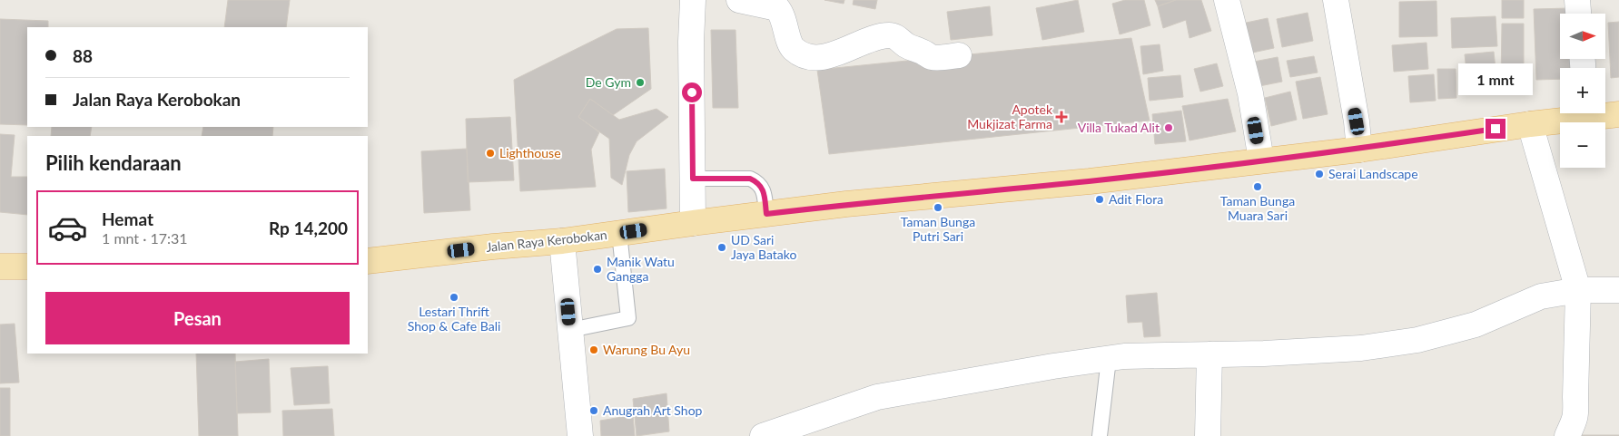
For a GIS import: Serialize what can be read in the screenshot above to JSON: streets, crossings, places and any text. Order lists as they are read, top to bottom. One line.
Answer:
{"streets":{"main road":["Jalan Raya Kerobokan"]},"places":{"other":["De Gym","Villa Tukad Alit","Lighthouse","Serai Landscape","Taman Bunga Muara Sari","Adit Flora","Taman Bunga Putri Sari","UD Sari Jaya Batako","Manik Watu Gangga","Lestari Thrift Shop & Cafe Bali","Warung Bu Ayu","Anugrah Art Shop"],"health":["Apotek Mukjizat Farma"]},"north":"right","page":{"map_buttons":["+","−"],"banner":["88","Jalan Raya Kerobokan"],"bubble":"1 mnt","heading":"Pilih kendaraan","list":[{"name":"Hemat","note":"1 mnt · 17:31","value":"Rp 14,200"}],"buttons":"Pesan"}}
